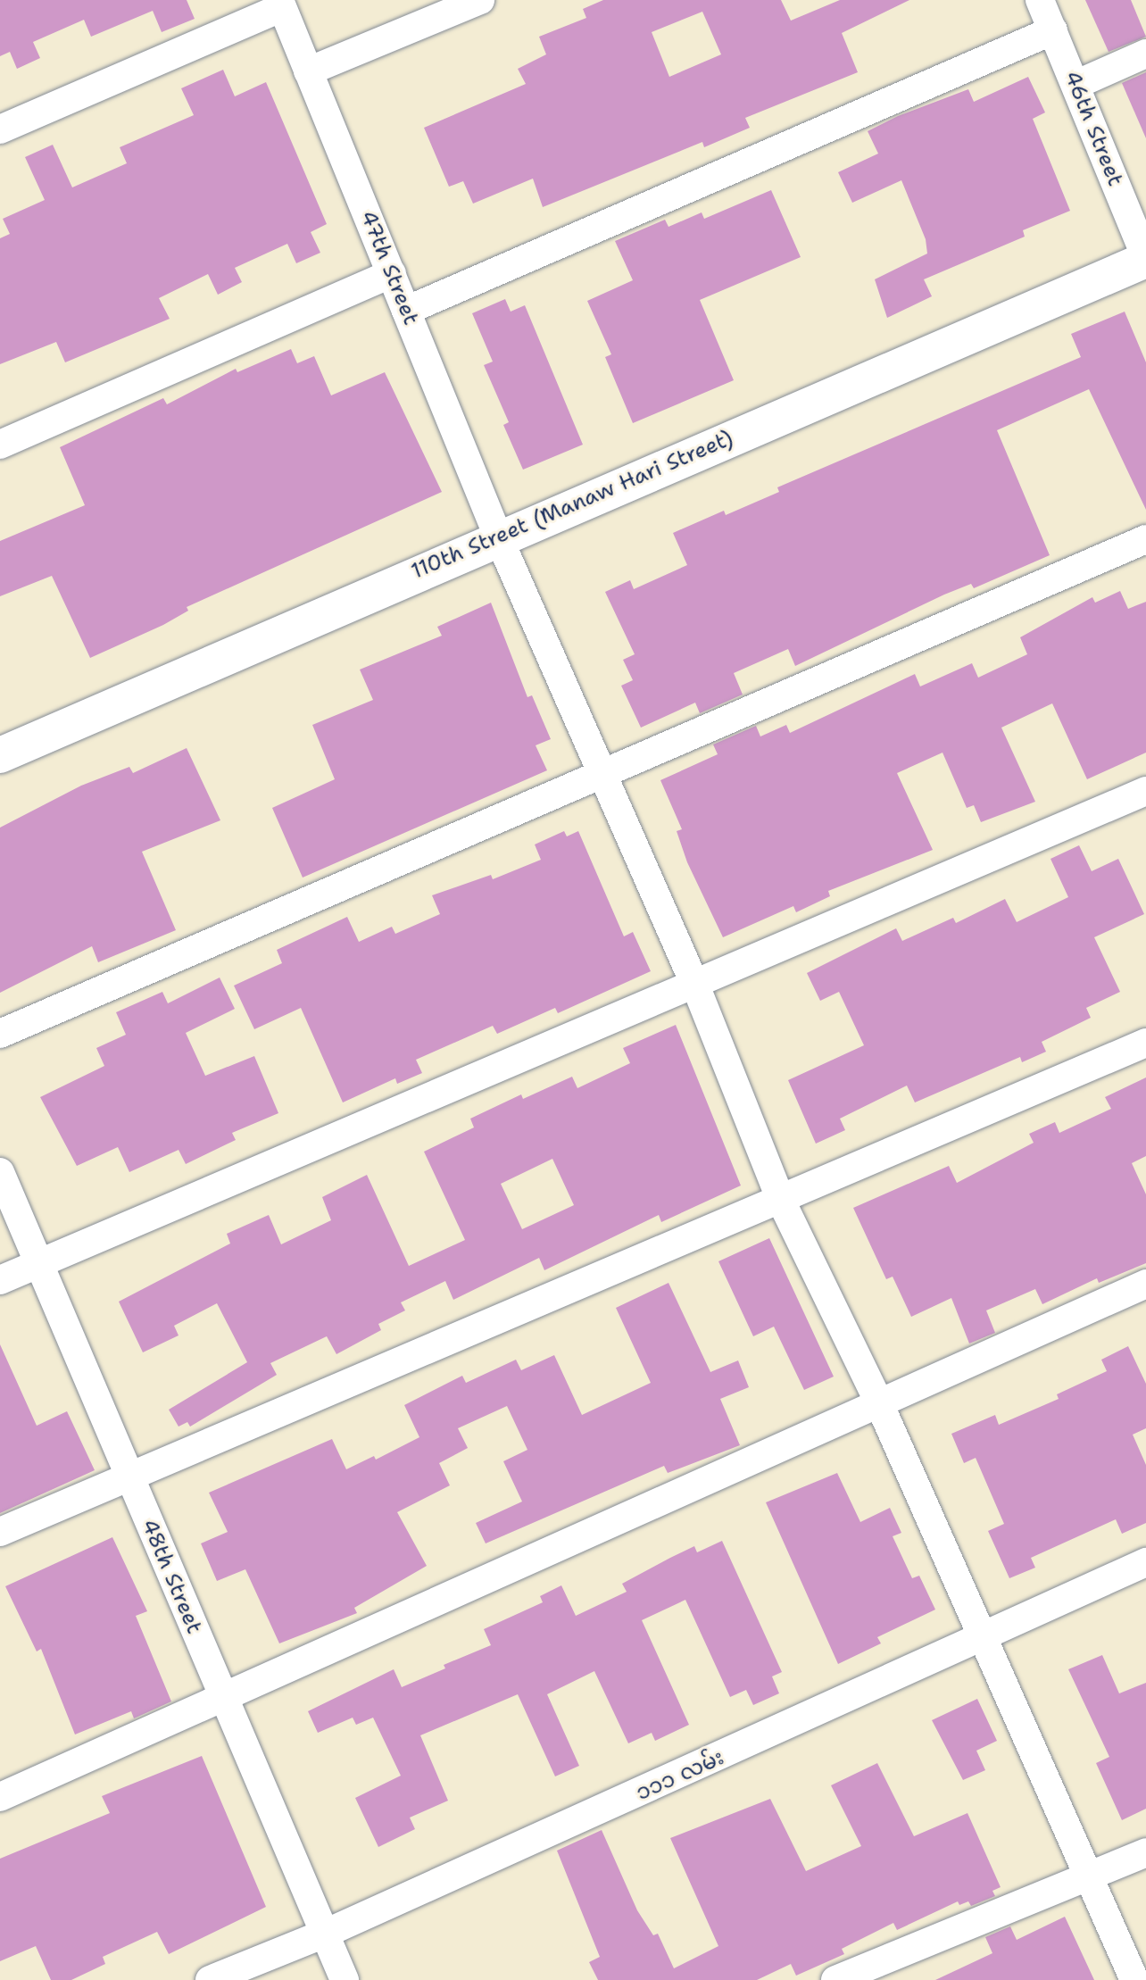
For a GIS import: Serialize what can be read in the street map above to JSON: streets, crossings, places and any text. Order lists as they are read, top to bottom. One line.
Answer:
{"streets":{"street":["46th Street","47th Street","110th Street (Manaw Hari Street)","48th Street","၁၁၁ လမ်း"]},"crossings":[["46th Street","110th Street (Manaw Hari Street)"],["47th Street","110th Street (Manaw Hari Street)"],["47th Street","၁၁၁ လမ်း"],["48th Street","၁၁၁ လမ်း"]]}
